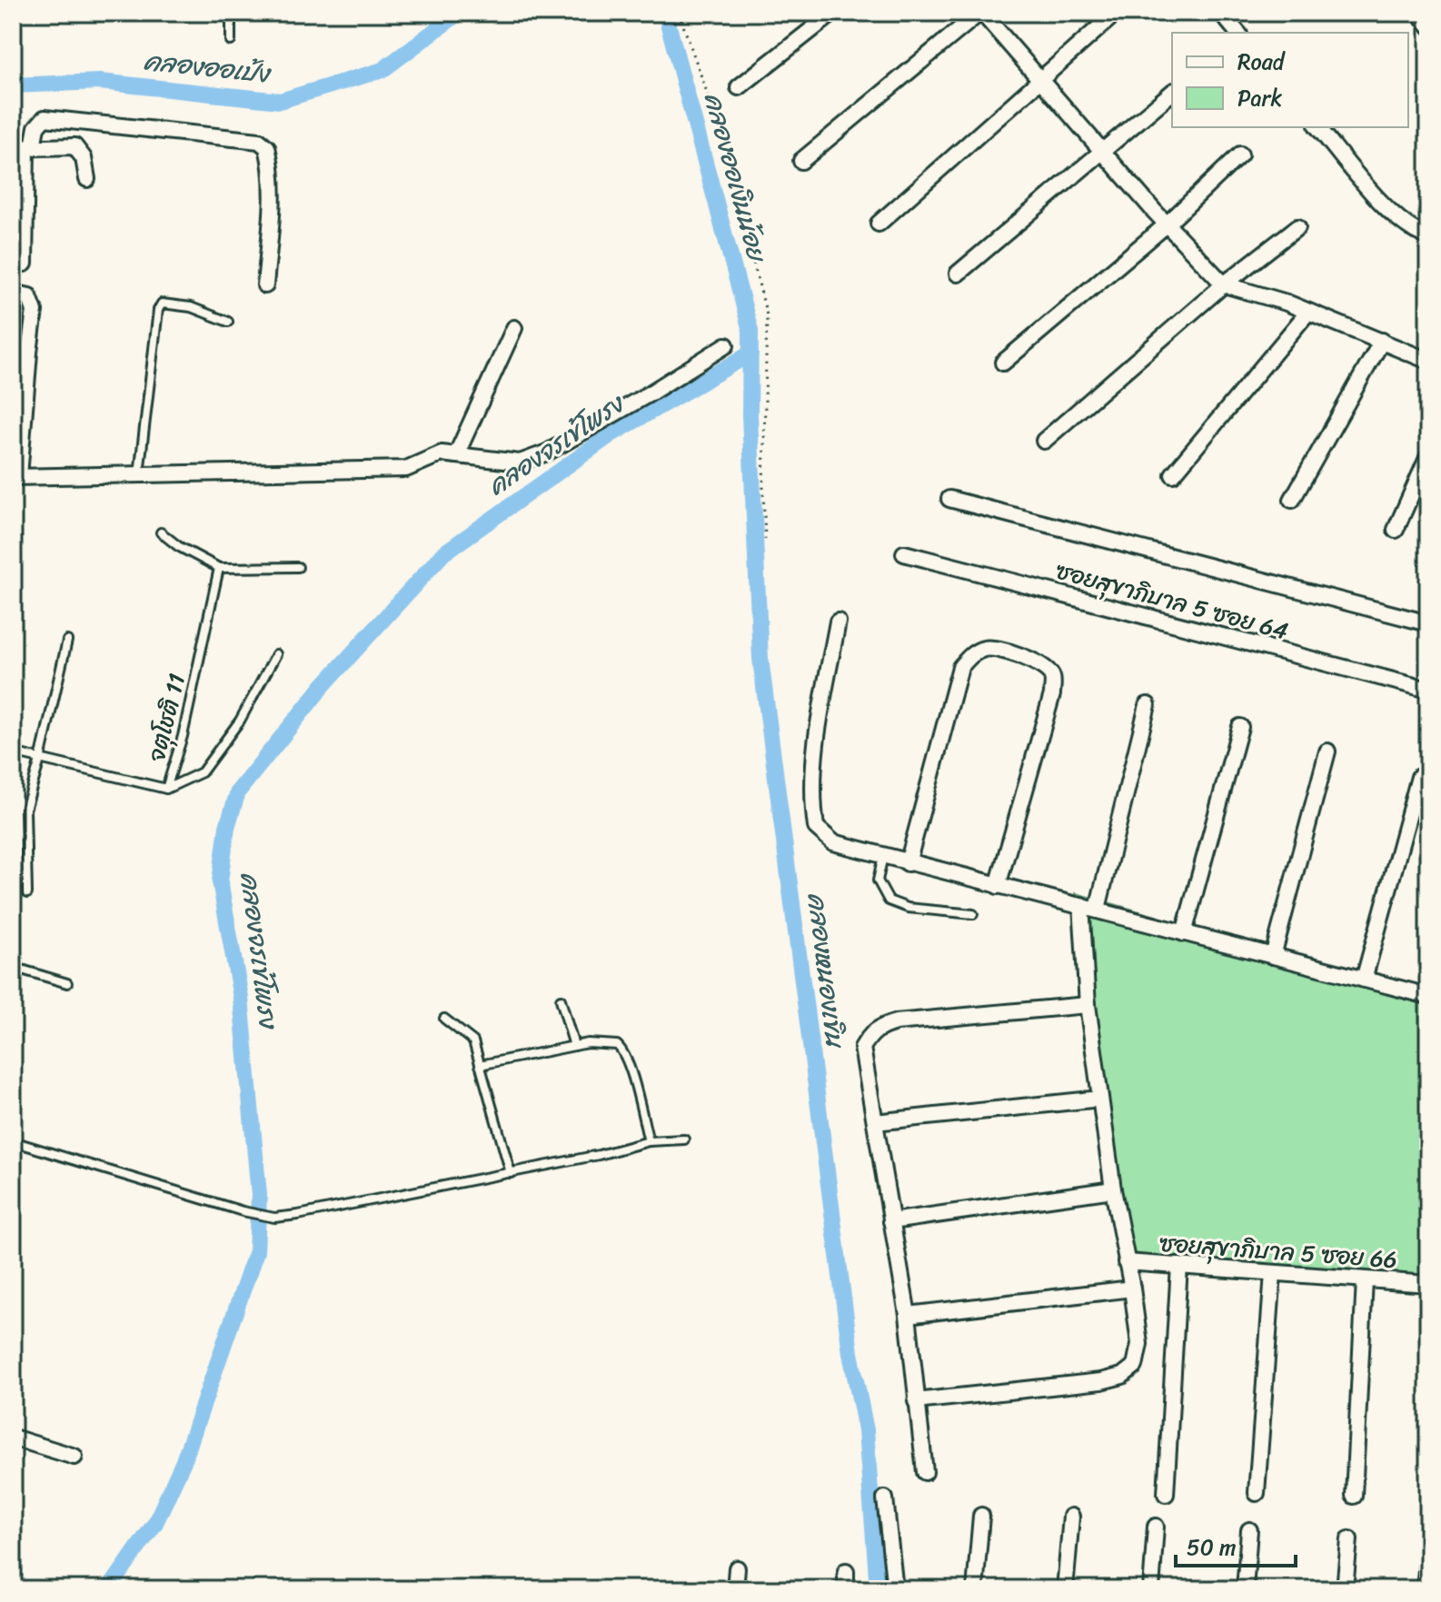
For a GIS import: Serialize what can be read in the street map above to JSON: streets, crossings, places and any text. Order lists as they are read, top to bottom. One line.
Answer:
{"streets":{"street":["ซอยสุขาภิบาล 5 ซอย 64","ซอยสุขาภิบาล 5 ซอย 66"],"lane":["จตุโชติ 11"]},"water":["คลองออเป้ง","คลองออเงินน้อย","คลองจรเข้โพรง","คลองหนองเขิน"],"legend":["Road","Park"],"scale_bar":"50 m"}
